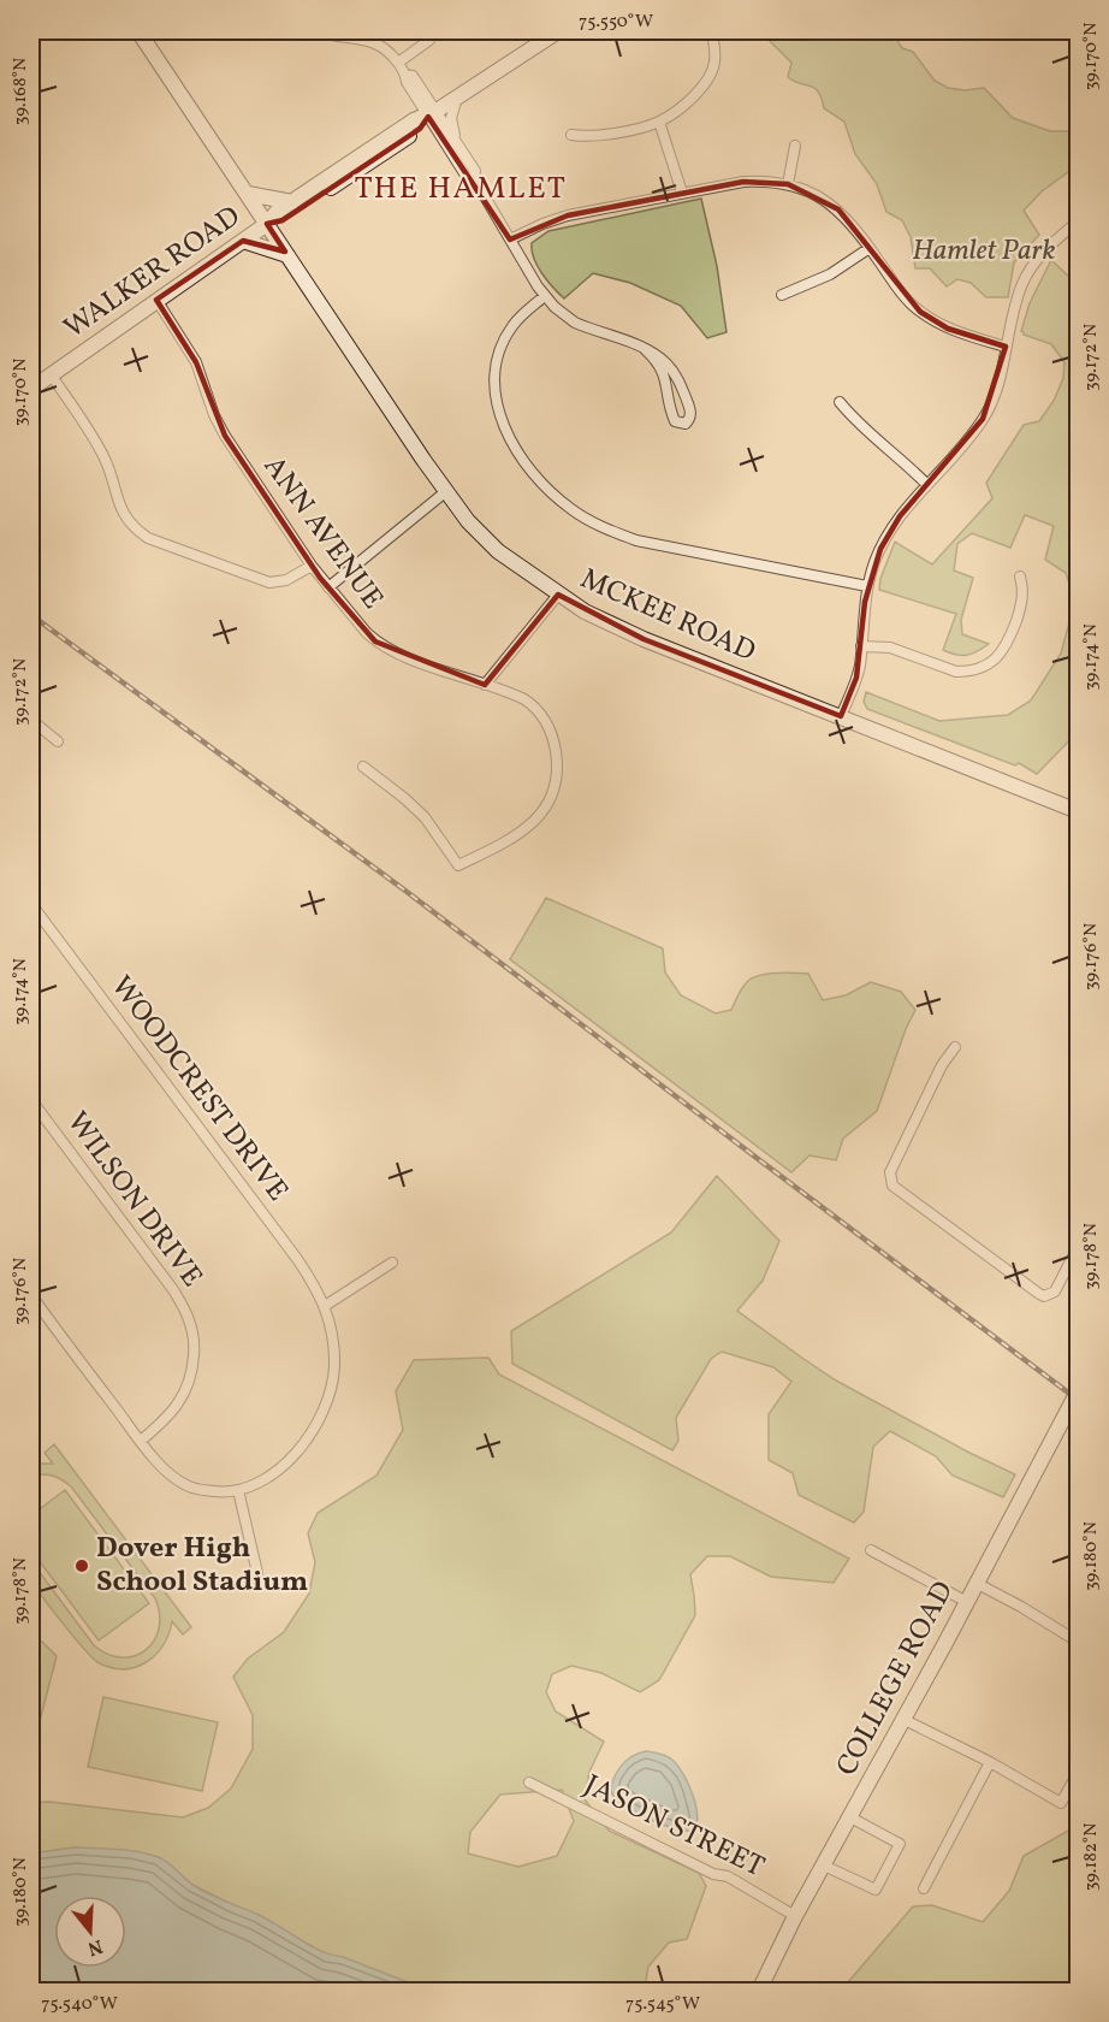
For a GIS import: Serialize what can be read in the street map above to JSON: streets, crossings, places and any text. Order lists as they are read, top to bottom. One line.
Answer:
{"streets":{"street":["WALKER ROAD","ANN AVENUE","MCKEE ROAD","WOODCREST DRIVE","WILSON DRIVE","COLLEGE ROAD","JASON STREET"]},"crossings":[["WALKER ROAD","ANN AVENUE"],["WALKER ROAD","MCKEE ROAD"],["COLLEGE ROAD","JASON STREET"]],"districts":["THE HAMLET"],"parks":["Hamlet Park"],"places":["Dover High School Stadium"],"north":"bottom","coordinates":["75.550°W","39.170°N","39.168°N","39.172°N","39.174°N","39.176°N","39.178°N","39.180°N","39.182°N","75.540°W","75.545°W"]}
